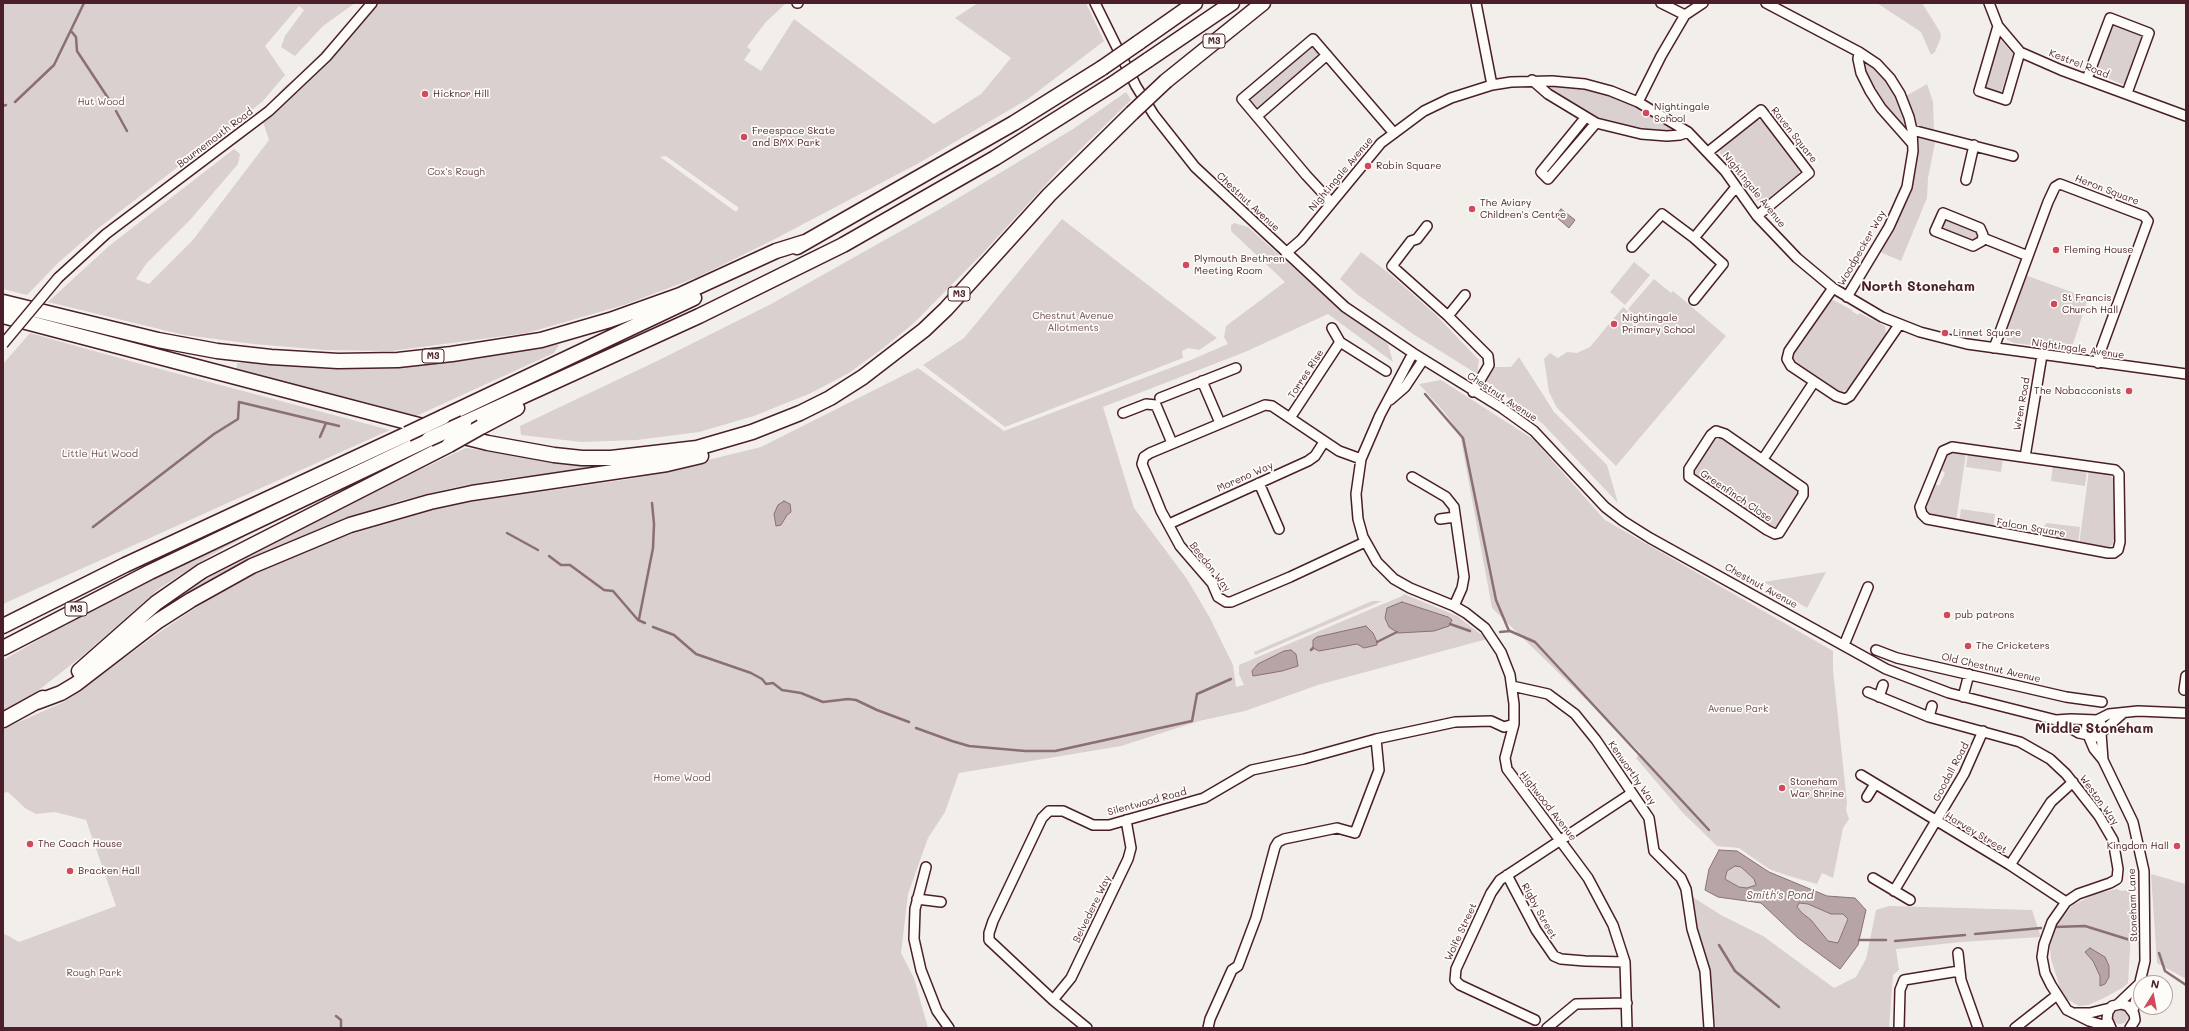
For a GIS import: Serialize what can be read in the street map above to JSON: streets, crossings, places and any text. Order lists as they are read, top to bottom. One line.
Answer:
{"streets":{"highway":["M3"],"street":["Kestrel Road","Raven Square","Bournemouth Road","Nightingale Avenue","Heron Square","Chestnut Avenue","Woodpecker Way","Torres Rise","Wren Road","Moreno Way","Greenfinch Close","Falcon Square","Beedon Way","Old Chestnut Avenue","Goodall Road","Kenworthy Way","Weston Way","Silentwood Road","Highwood Avenue","Harvey Street","Stoneham Lane","Belvedere Way","Rigby Street","Wolfe Street"]},"crossings":[["Raven Square","Nightingale Avenue"],["Nightingale Avenue","Heron Square"],["Nightingale Avenue","Chestnut Avenue"],["Nightingale Avenue","Woodpecker Way"],["Nightingale Avenue","Wren Road"],["Chestnut Avenue","Highwood Avenue"],["Chestnut Avenue","Stoneham Lane"],["Torres Rise","Beedon Way"],["Wren Road","Falcon Square"],["Moreno Way","Beedon Way"],["Beedon Way","Highwood Avenue"],["Goodall Road","Weston Way"],["Goodall Road","Harvey Street"],["Kenworthy Way","Highwood Avenue"],["Kenworthy Way","Wolfe Street"],["Weston Way","Harvey Street"],["Silentwood Road","Highwood Avenue"],["Silentwood Road","Belvedere Way"],["Highwood Avenue","Rigby Street"],["Highwood Avenue","Wolfe Street"],["Rigby Street","Wolfe Street"]],"districts":["North Stoneham","Middle Stoneham"],"water":["Smith's Pond"],"parks":["Hut Wood","Cox's Rough","Chestnut Avenue Allotments","Little Hut Wood","Avenue Park","Home Wood","Rough Park"],"places":["Hicknor Hill","Nightingale School","Freespace Skate and BMX Park","Robin Square","The Aviary Children's Centre","Fleming House","Plymouth Brethren Meeting Room","St Francis Church Hall","Nightingale Primary School","Linnet Square","The Nobacconists","pub patrons","The Cricketers","Stoneham War Shrine","The Coach House","Kingdom Hall","Bracken Hall"],"north":"top"}
